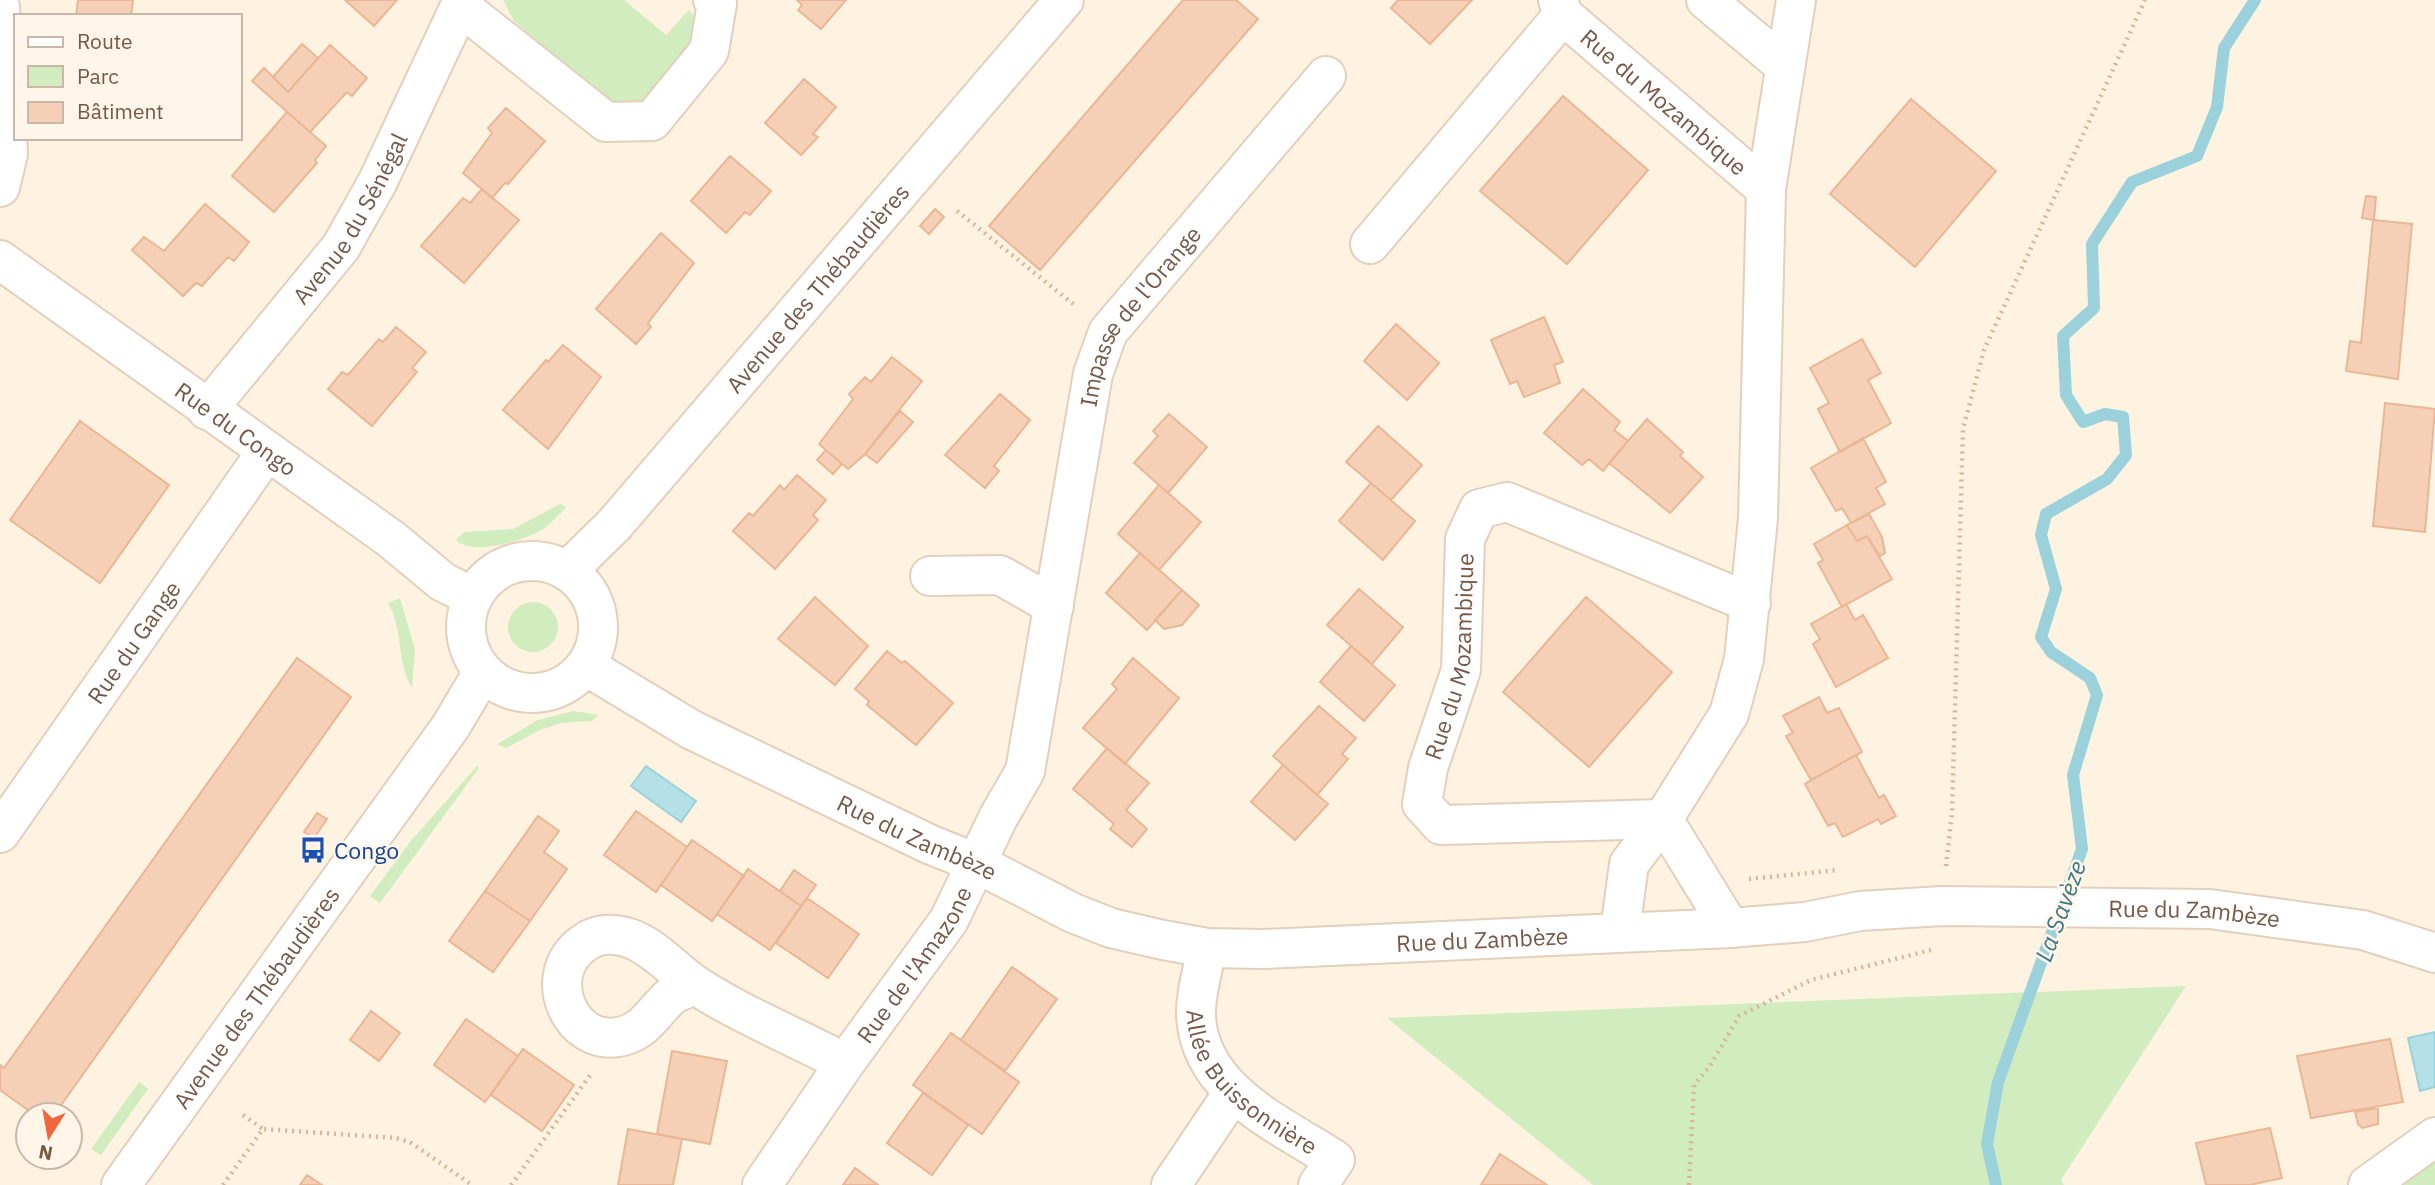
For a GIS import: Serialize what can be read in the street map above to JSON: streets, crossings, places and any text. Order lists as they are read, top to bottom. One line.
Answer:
{"streets":{"street":["Rue du Mozambique","Avenue du Sénégal","Avenue des Thébaudières","Impasse de l'Orange","Rue du Congo","Rue du Gange","Rue du Zambèze","Rue de l'Amazone","Allée Buissonnière"]},"crossings":[["Rue du Mozambique","Rue du Zambèze"],["Avenue du Sénégal","Rue du Congo"],["Avenue des Thébaudières","Rue du Congo"],["Avenue des Thébaudières","Rue du Zambèze"],["Impasse de l'Orange","Rue du Zambèze"],["Impasse de l'Orange","Rue de l'Amazone"],["Rue du Congo","Rue du Gange"],["Rue du Congo","Rue du Zambèze"],["Rue du Zambèze","Rue de l'Amazone"],["Rue du Zambèze","Allée Buissonnière"]],"water":["La Savèze"],"places":{"bus stop":["Congo"]},"legend":["Route","Parc","Bâtiment"],"north":"bottom"}
